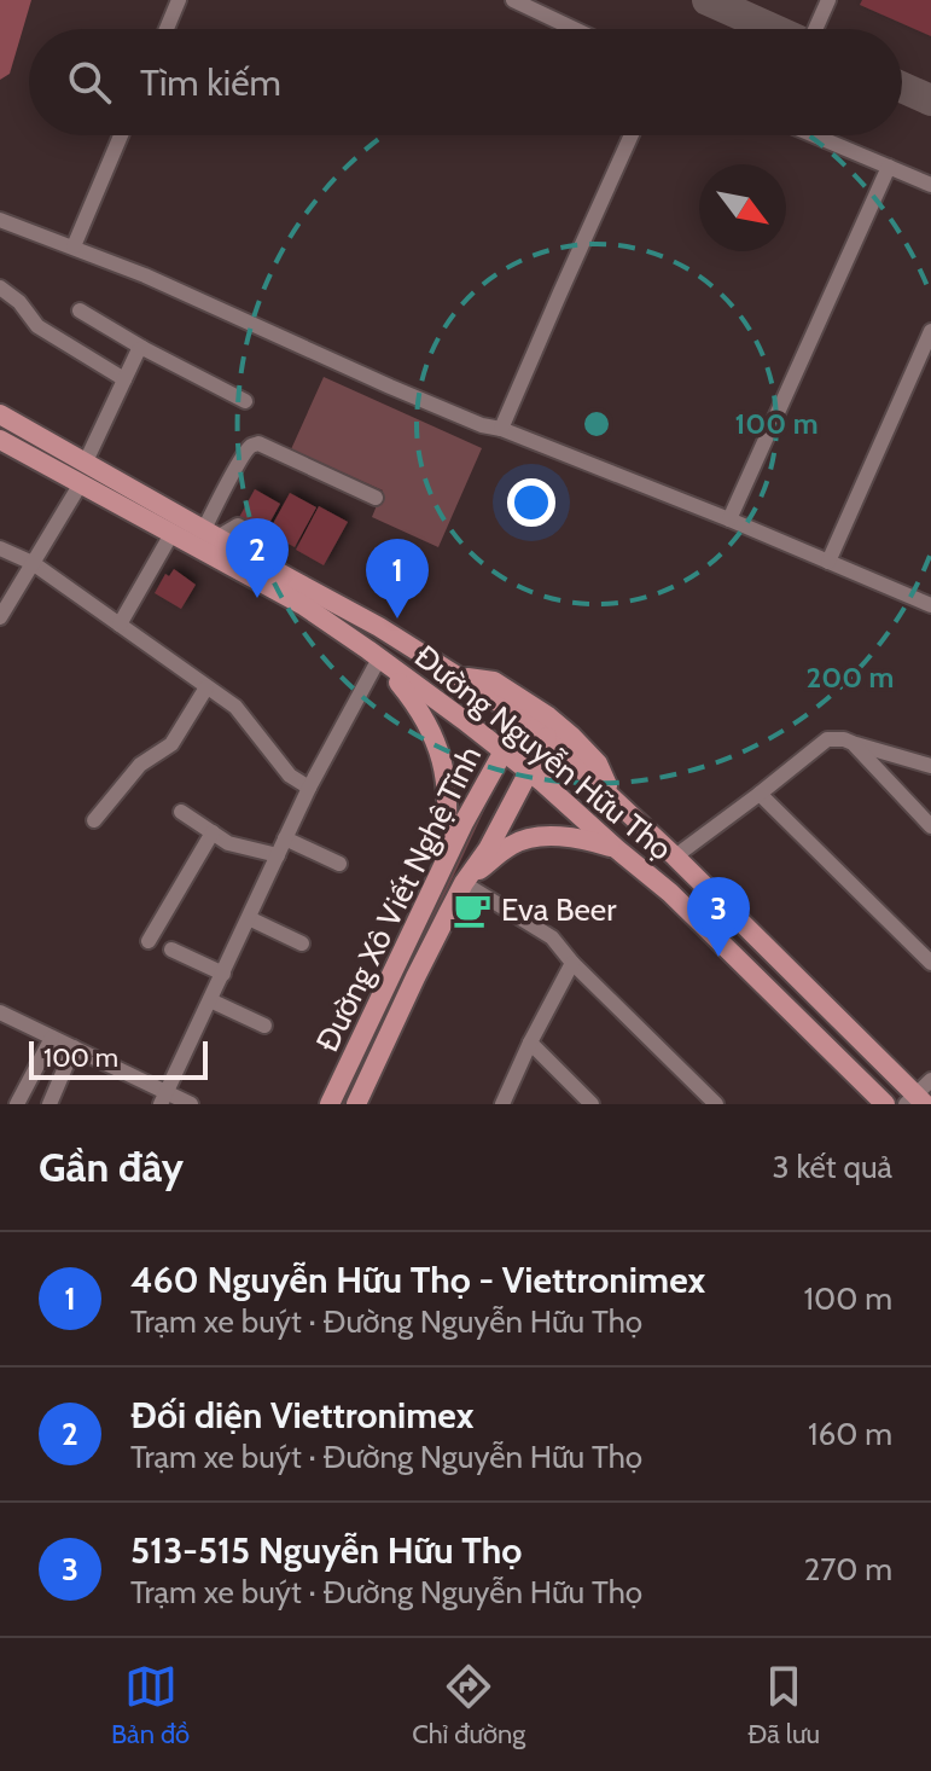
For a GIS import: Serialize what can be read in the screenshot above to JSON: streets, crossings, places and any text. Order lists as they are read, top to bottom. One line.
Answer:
{"streets":{"main road":["Đường Nguyễn Hữu Thọ","Đường Xô Viết Nghệ Tĩnh"]},"crossings":[["Đường Nguyễn Hữu Thọ","Đường Xô Viết Nghệ Tĩnh"]],"places":{"cafe":["Eva Beer"]},"scale_bar":"100 m","north":"bottom right","page":{"search":"Tìm kiếm","pins":["2","1","3"],"scale":"100 m","heading":["Gần đây","3 kết quả"],"list":[{"mark":"1","name":"460 Nguyễn Hữu Thọ - Viettronimex","note":"Trạm xe buýt · Đường Nguyễn Hữu Thọ","value":"100 m"},{"mark":"2","name":"Đối diện Viettronimex","note":"Trạm xe buýt · Đường Nguyễn Hữu Thọ","value":"160 m"},{"mark":"3","name":"513-515 Nguyễn Hữu Thọ","note":"Trạm xe buýt · Đường Nguyễn Hữu Thọ","value":"270 m"}],"nav":["Bản đồ","Chỉ đường","Đã lưu"]},"rings":["100 m","200 m"]}
